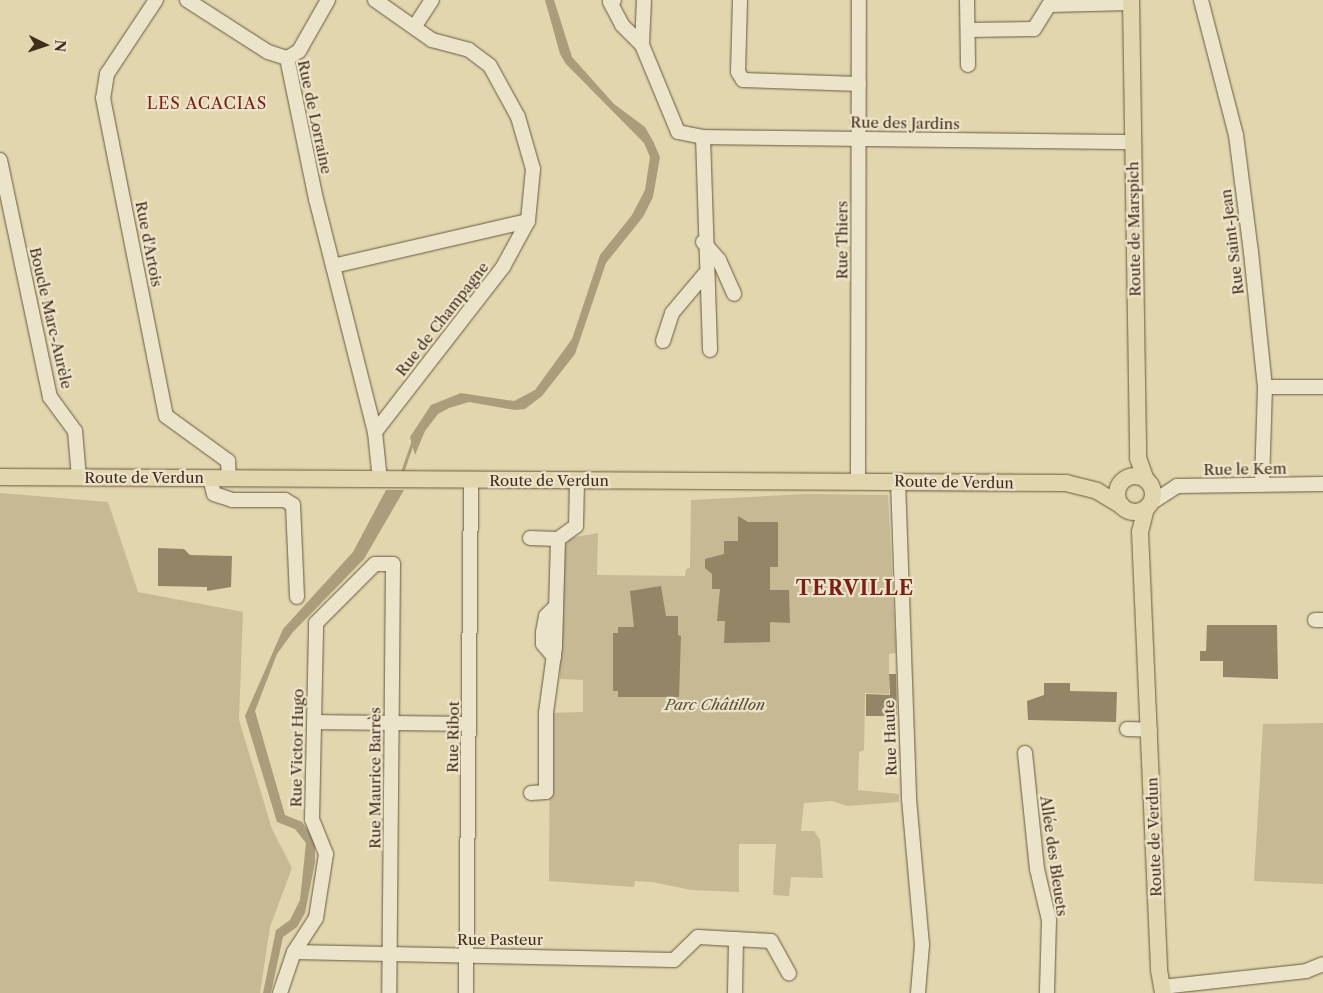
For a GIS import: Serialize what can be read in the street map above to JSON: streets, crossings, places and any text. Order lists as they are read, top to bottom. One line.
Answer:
{"streets":{"main road":["Route de Marspich","Route de Verdun"],"street":["Rue de Lorraine","Rue des Jardins","Rue Thiers","Rue Saint-Jean","Rue d'Artois","Boucle Marc-Aurèle","Rue de Champagne","Rue le Kem","Rue Ribot","Rue Haute","Rue Victor Hugo","Rue Maurice Barrès","Allée des Bleuets","Rue Pasteur"]},"crossings":[["Rue de Lorraine","Rue de Champagne"],["Rue de Lorraine","Route de Verdun"],["Rue des Jardins","Route de Marspich"],["Rue des Jardins","Rue Thiers"],["Route de Marspich","Rue le Kem"],["Route de Marspich","Route de Verdun"],["Rue Thiers","Route de Verdun"],["Rue Saint-Jean","Rue le Kem"],["Rue d'Artois","Route de Verdun"],["Boucle Marc-Aurèle","Route de Verdun"],["Route de Verdun","Rue Ribot"],["Route de Verdun","Rue Haute"],["Rue Ribot","Rue Pasteur"],["Rue Victor Hugo","Rue Maurice Barrès"],["Rue Victor Hugo","Rue Pasteur"],["Rue Maurice Barrès","Rue Pasteur"]],"districts":["LES ACACIAS","TERVILLE"],"parks":["Parc Châtillon"],"north":"right"}
